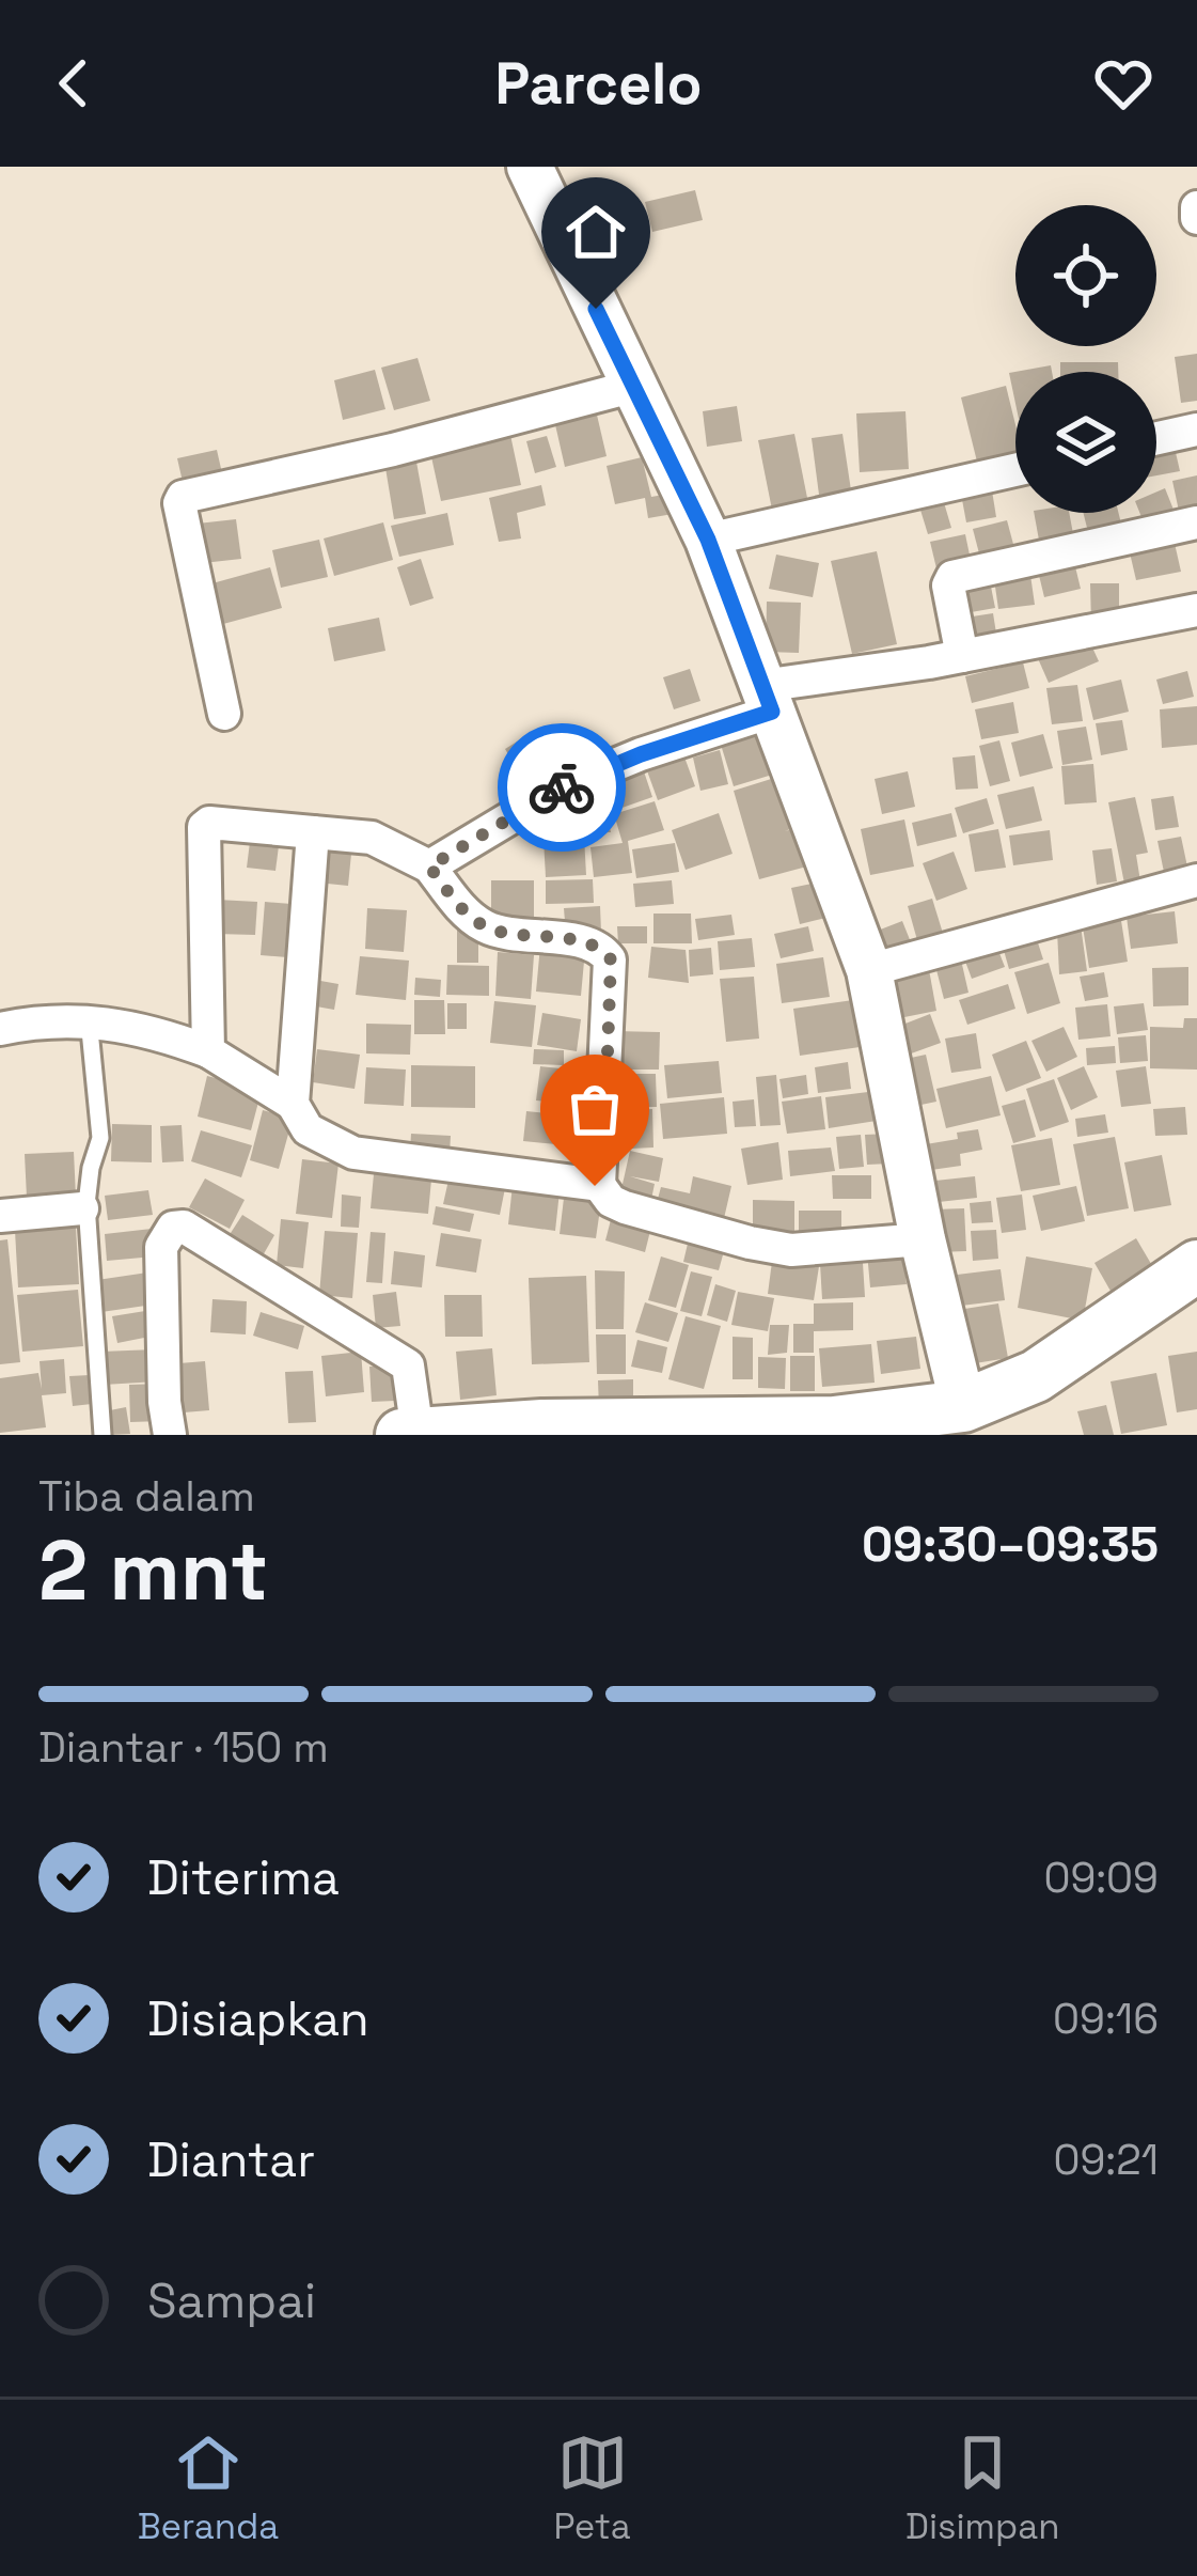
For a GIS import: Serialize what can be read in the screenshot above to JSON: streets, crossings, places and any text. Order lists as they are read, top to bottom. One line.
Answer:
{"page":{"header":"Parcelo","heading":["2 mnt","Tiba dalam","09:30–09:35"],"bar":"Diantar · 150 m","list":[["Diterima","09:09"],["Disiapkan","09:16"],["Diantar","09:21"],"Sampai"],"tabs":["Beranda","Peta","Disimpan"]}}
